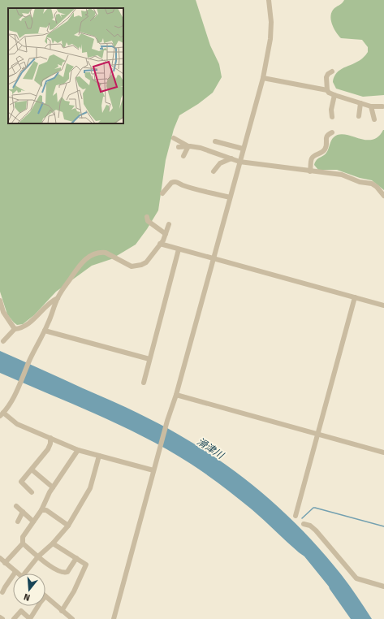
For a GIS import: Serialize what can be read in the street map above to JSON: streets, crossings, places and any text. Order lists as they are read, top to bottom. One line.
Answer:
{"water":["滑津川"],"north":"bottom"}
